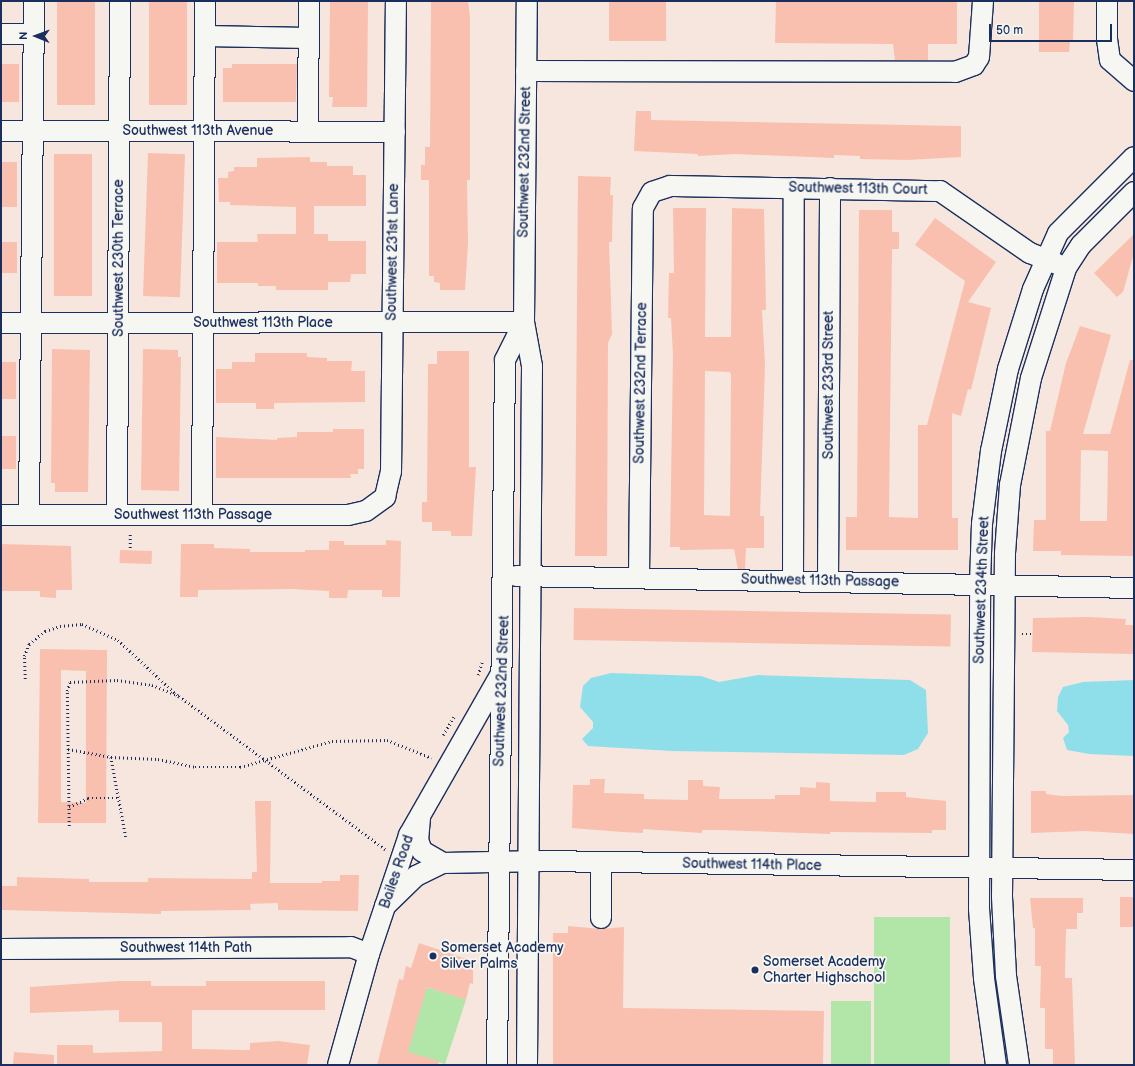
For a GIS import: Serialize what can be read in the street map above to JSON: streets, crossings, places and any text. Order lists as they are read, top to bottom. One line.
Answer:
{"streets":{"street":["Southwest 113th Avenue","Southwest 232nd Street","Southwest 113th Court","Southwest 231st Lane","Southwest 230th Terrace","Southwest 113th Place","Southwest 232nd Terrace","Southwest 233rd Street","Southwest 113th Passage","Southwest 234th Street","Southwest 114th Place","Bailes Road","Southwest 114th Path"]},"crossings":[["Southwest 113th Avenue","Southwest 231st Lane"],["Southwest 113th Avenue","Southwest 230th Terrace"],["Southwest 232nd Street","Southwest 113th Place"],["Southwest 232nd Street","Southwest 113th Passage"],["Southwest 232nd Street","Southwest 114th Place"],["Southwest 232nd Street","Bailes Road"],["Southwest 113th Court","Southwest 232nd Terrace"],["Southwest 113th Court","Southwest 233rd Street"],["Southwest 113th Court","Southwest 234th Street"],["Southwest 231st Lane","Southwest 113th Place"],["Southwest 231st Lane","Southwest 113th Passage"],["Southwest 230th Terrace","Southwest 113th Place"],["Southwest 230th Terrace","Southwest 113th Passage"],["Southwest 232nd Terrace","Southwest 113th Passage"],["Southwest 233rd Street","Southwest 113th Passage"],["Southwest 113th Passage","Southwest 234th Street"],["Southwest 234th Street","Southwest 114th Place"],["Southwest 114th Place","Bailes Road"],["Bailes Road","Southwest 114th Path"]],"places":["Somerset Academy Silver Palms","Somerset Academy Charter Highschool"],"scale_bar":"50 m","north":"left"}
